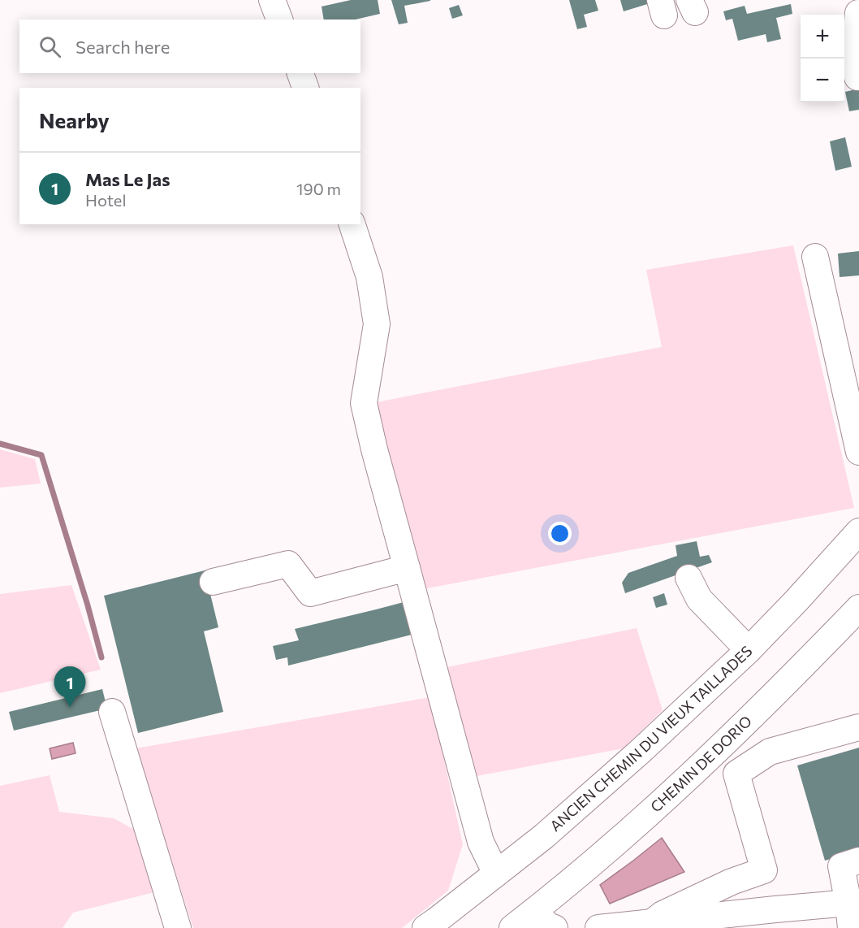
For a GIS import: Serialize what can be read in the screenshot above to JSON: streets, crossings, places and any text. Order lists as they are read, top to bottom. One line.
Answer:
{"streets":{"street":["ANCIEN CHEMIN DU VIEUX TAILLADES","CHEMIN DE DORIO"]},"page":{"map_buttons":["+","−"],"search":"Search here","heading":"Nearby","list":[{"mark":"1","name":"Mas Le Jas","note":"Hotel","value":"190 m"}],"pins":"1"}}
